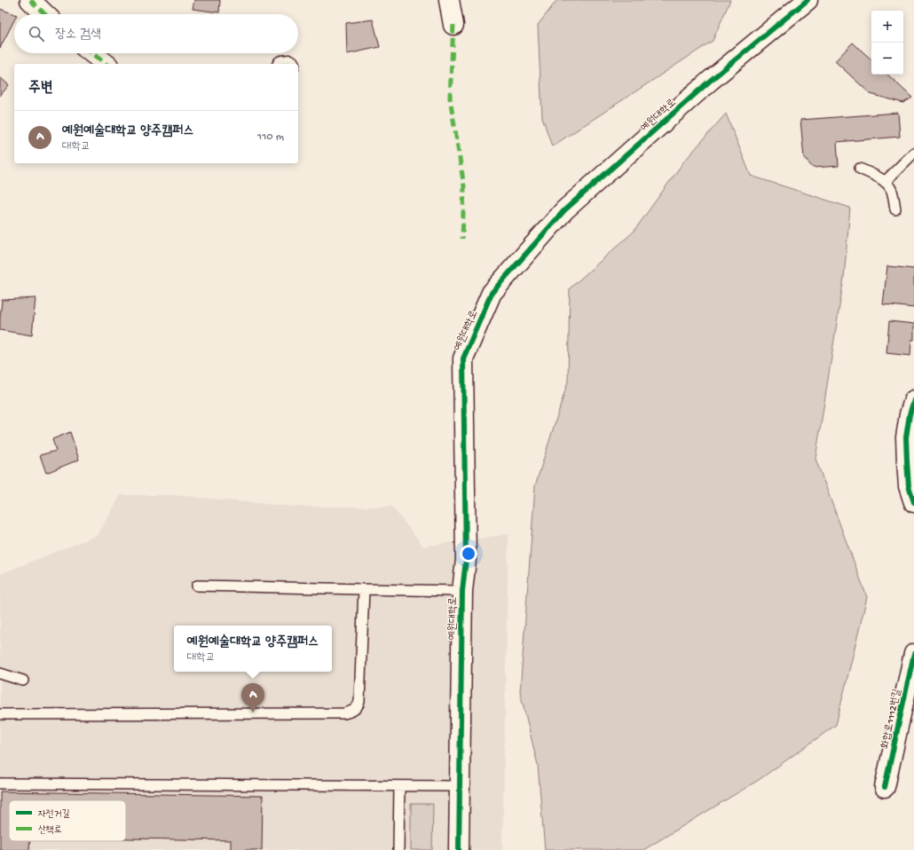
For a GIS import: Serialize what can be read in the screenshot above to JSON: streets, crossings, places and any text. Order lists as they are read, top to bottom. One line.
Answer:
{"streets":{"street":["예원대학로","화합로1112번길"]},"legend":["자전거길","산책로"],"page":{"map_buttons":["+","−"],"search":"장소 검색","heading":"주변","list":[{"mark":"A","name":"예원예술대학교 양주캠퍼스","note":"대학교","value":"110 m"}],"popup":["예원예술대학교 양주캠퍼스","대학교"],"pins":"A"}}
